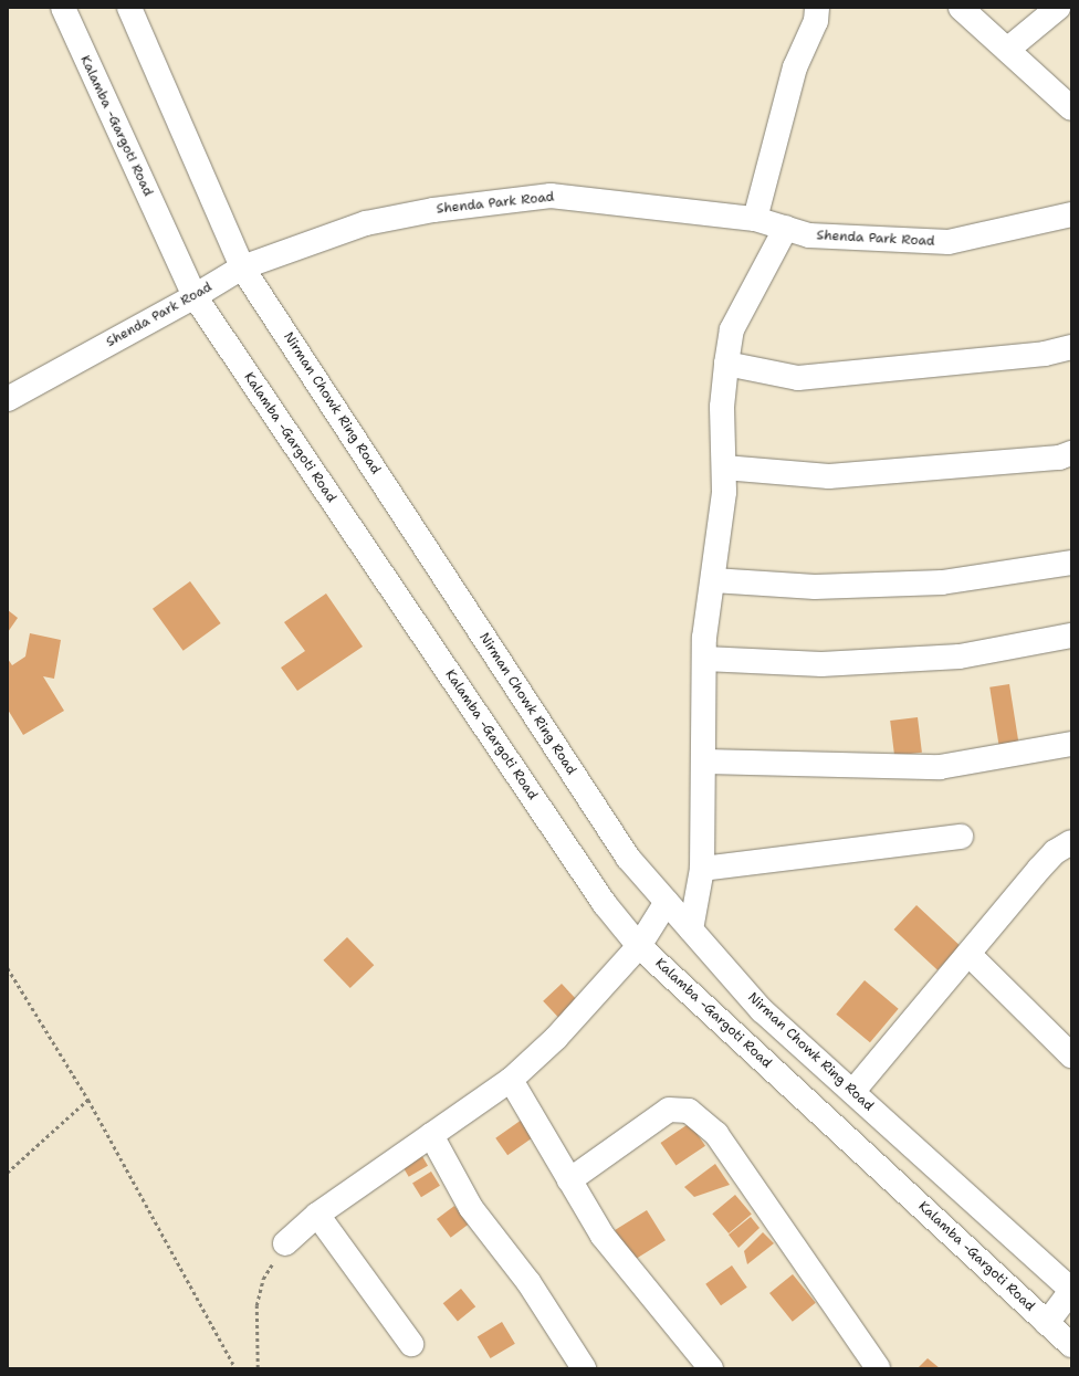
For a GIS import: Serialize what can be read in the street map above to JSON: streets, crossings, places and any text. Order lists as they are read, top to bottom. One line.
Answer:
{"streets":{"street":["Kalamba -Gargoti Road","Shenda Park Road","Nirman Chowk Ring Road"]},"crossings":[["Kalamba -Gargoti Road","Shenda Park Road"],["Shenda Park Road","Nirman Chowk Ring Road"]]}
